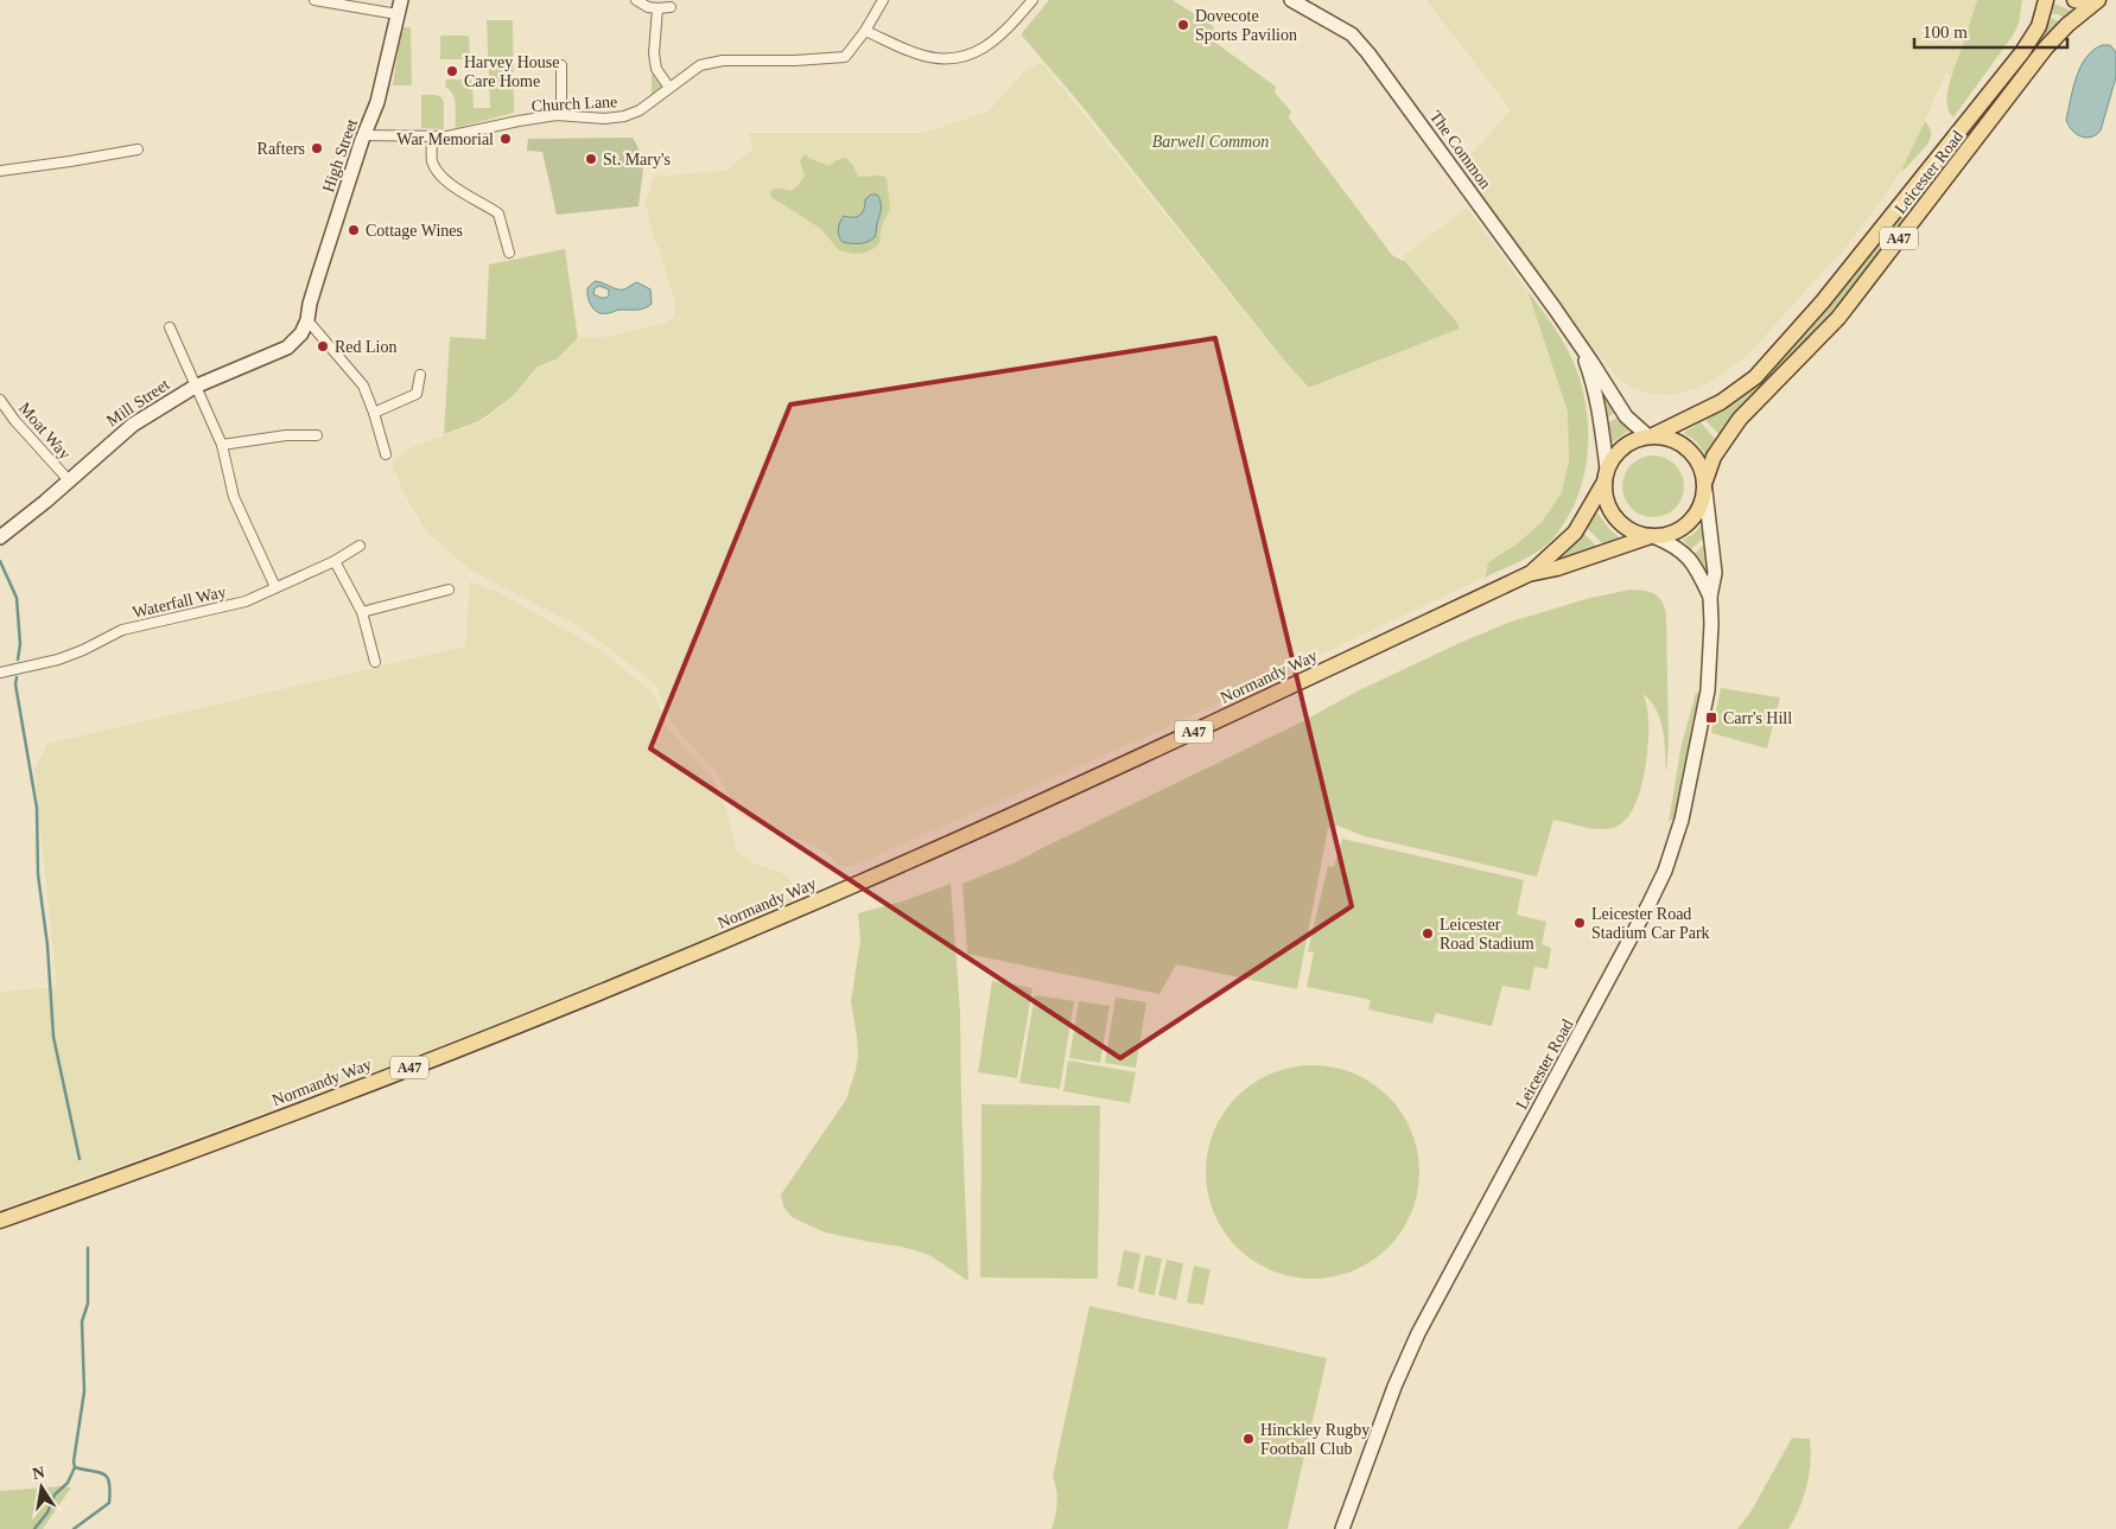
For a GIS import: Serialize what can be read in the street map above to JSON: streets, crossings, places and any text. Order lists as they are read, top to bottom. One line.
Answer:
{"streets":{"main road":["Leicester Road","A47","Normandy Way"],"street":["Church Lane","The Common","High Street","Mill Street","Moat Way","Waterfall Way"]},"crossings":[["Church Lane","High Street"],["The Common","Leicester Road"],["The Common","Normandy Way"],["High Street","Mill Street"],["Leicester Road","Normandy Way"],["Mill Street","Moat Way"]],"parks":["Barwell Common"],"places":{"other":["Dovecote Sports Pavilion","Harvey House Care Home","War Memorial","Rafters","St. Mary's","Cottage Wines","Red Lion","Leicester Road Stadium Car Park","Leicester Road Stadium","Hinckley Rugby Football Club"],"transit":["Carr's Hill"]},"scale_bar":"100 m","north":"top"}
